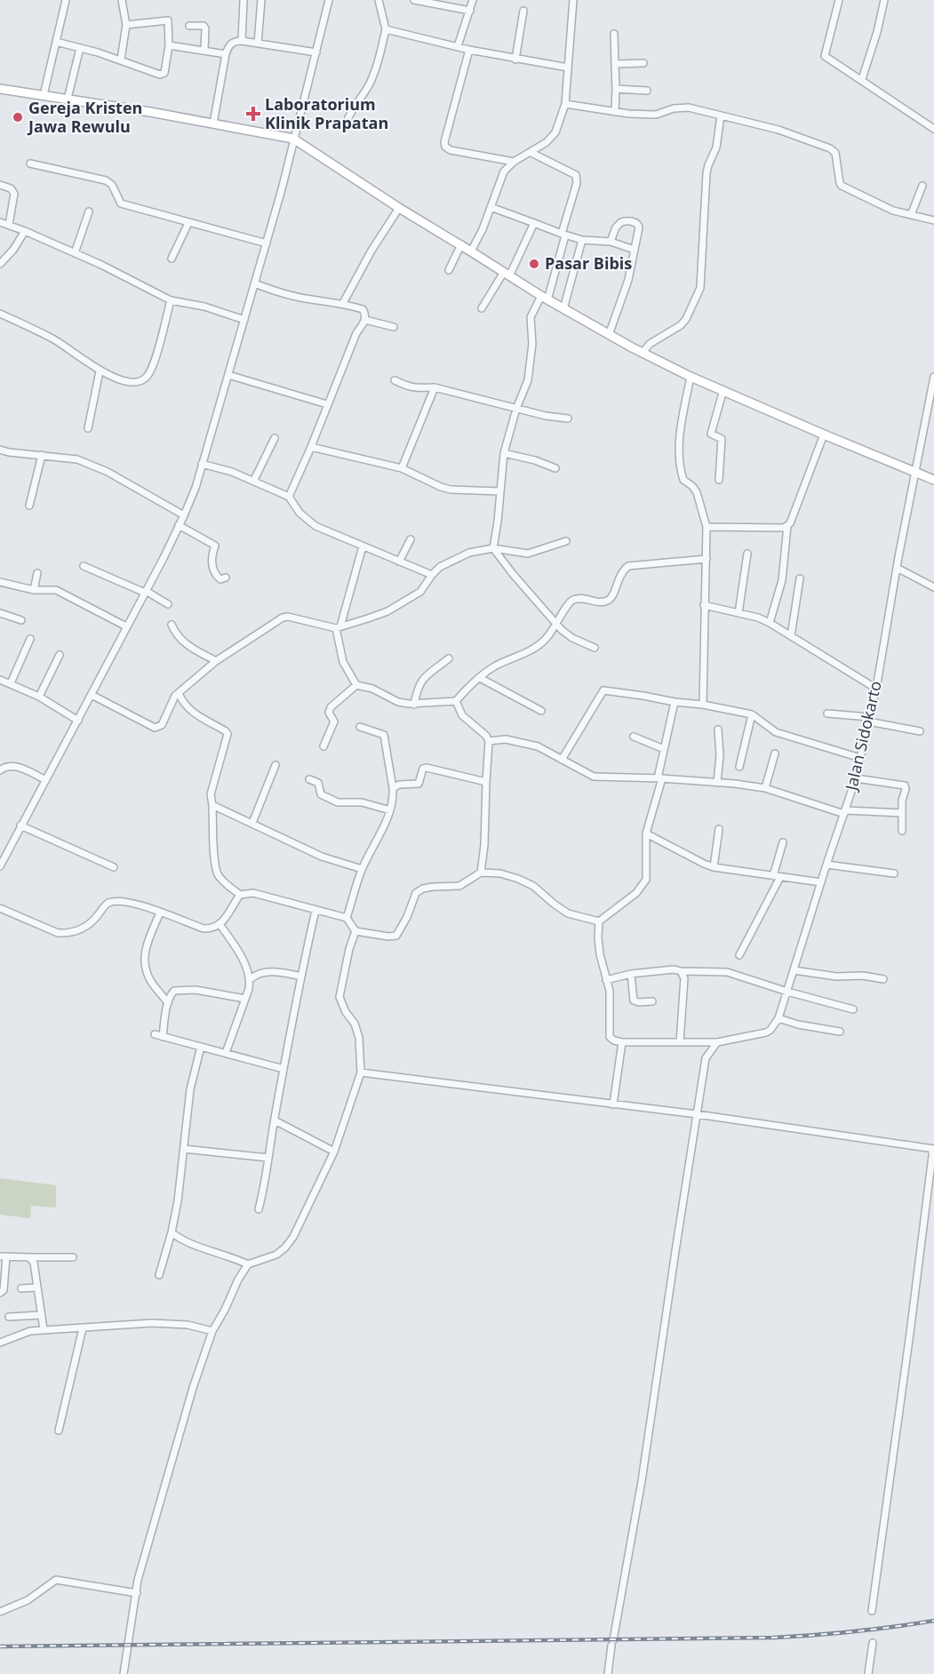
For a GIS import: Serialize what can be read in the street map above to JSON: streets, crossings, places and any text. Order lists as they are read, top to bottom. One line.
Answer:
{"streets":{"street":["Jalan Sidokarto"]},"places":{"health":["Laboratorium Klinik Prapatan"],"other":["Gereja Kristen Jawa Rewulu","Pasar Bibis"]}}
